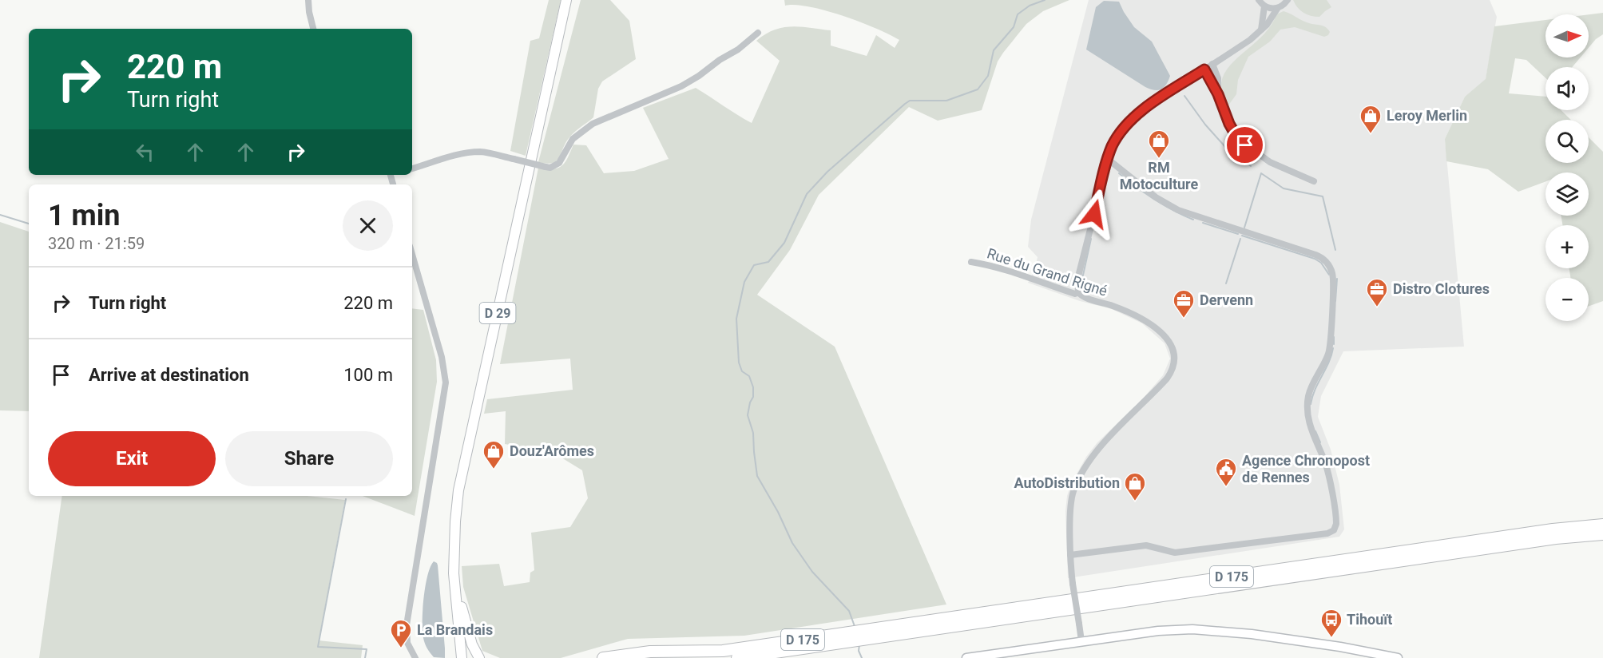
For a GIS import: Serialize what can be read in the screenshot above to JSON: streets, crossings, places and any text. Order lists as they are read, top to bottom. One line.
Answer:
{"streets":{"highway":["D 175"],"main road":["D 29"],"street":["Rue du Grand Rigné"]},"places":{"shop":["Leroy Merlin","RM Motoculture","Douz'Arômes","AutoDistribution"],"office":["Distro Clotures","Dervenn"],"public building":["Agence Chronopost de Rennes"],"bus stop":["Tihouït"],"parking":["La Brandais"]},"north":"right","page":{"map_buttons":["+","−"],"turn":["220 m","Turn right"],"heading":["1 min","320 m · 21:59"],"list":[{"name":"Turn right","value":"220 m"},{"name":"Arrive at destination","value":"100 m"}],"buttons":["Exit","Share"]}}
